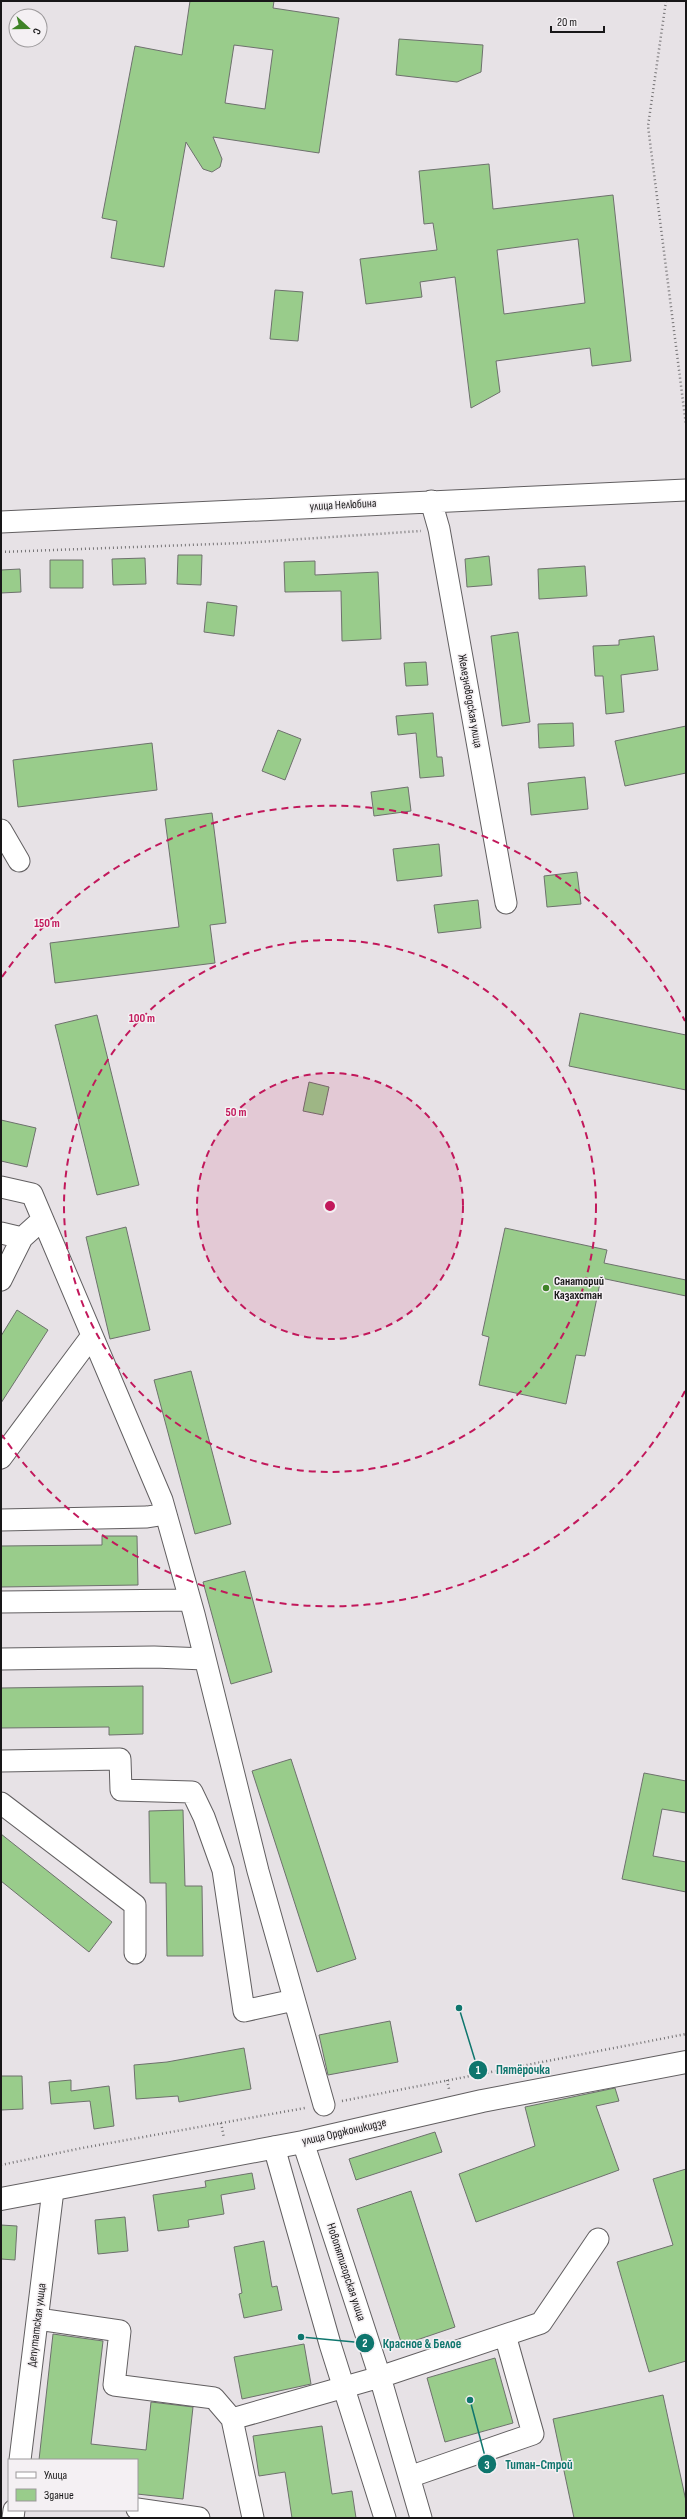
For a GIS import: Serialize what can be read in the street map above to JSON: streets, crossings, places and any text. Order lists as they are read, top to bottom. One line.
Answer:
{"streets":{"main road":["улица Орджоникидзе"],"street":["улица Нелюбина","Железноводская улица","Новопятигорская улица","Депутатская улица"]},"crossings":[["улица Нелюбина","Железноводская улица"],["улица Орджоникидзе","Новопятигорская улица"],["улица Орджоникидзе","Депутатская улица"]],"places":["Санаторий Казахстан","Пятёрочка","Красное & Белое","Титан-Строй"],"legend":["Улица","Здание"],"scale_bar":"20 m","north":"right","rings":["150 m","100 m","50 m"]}
